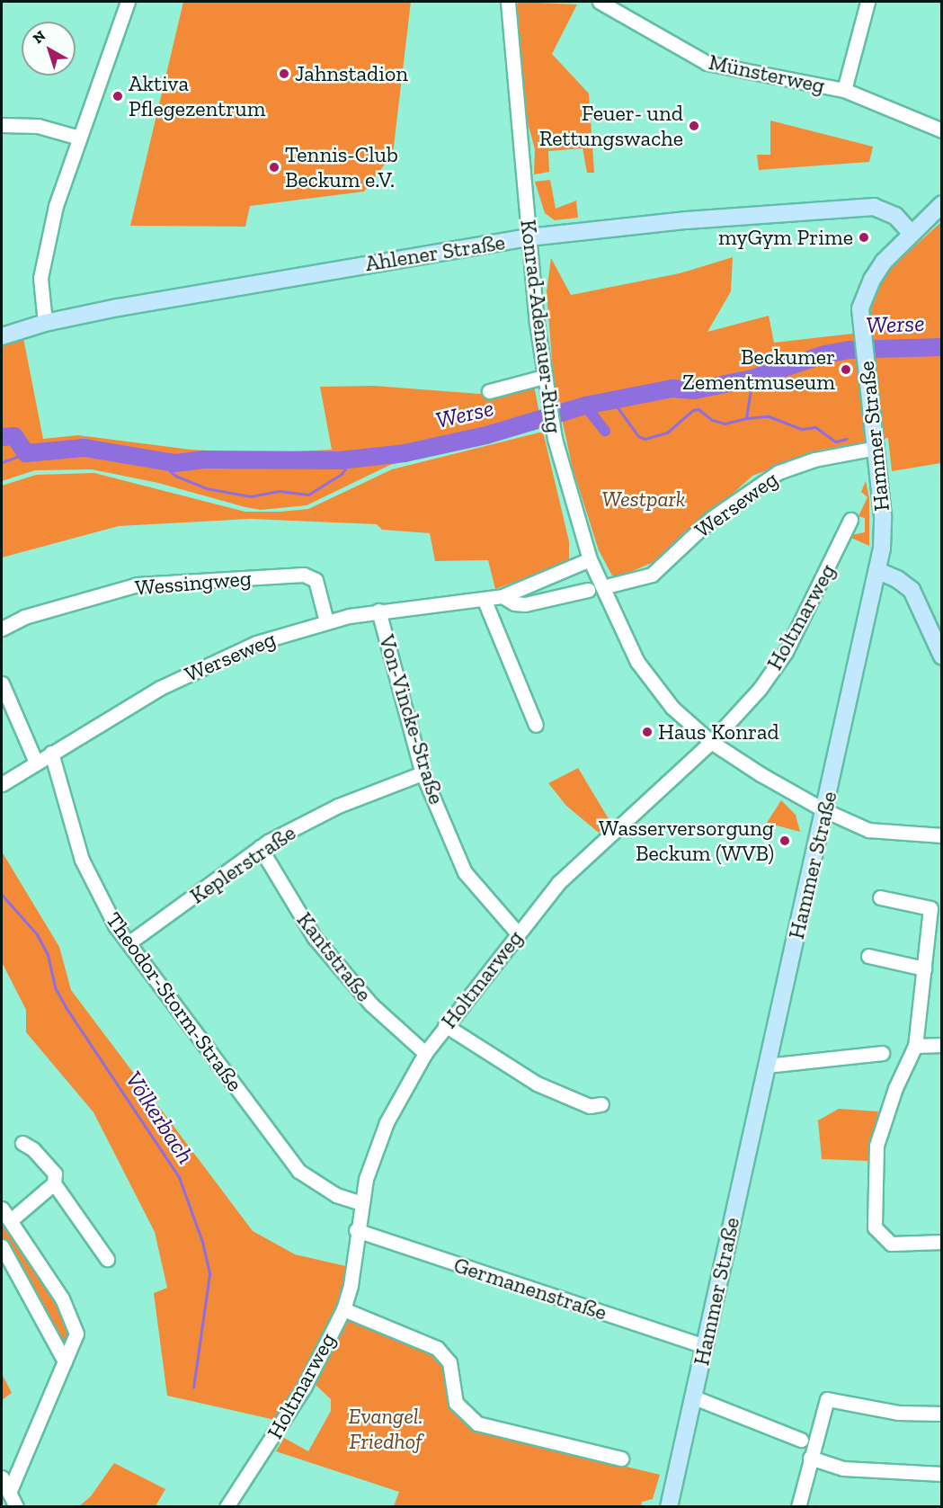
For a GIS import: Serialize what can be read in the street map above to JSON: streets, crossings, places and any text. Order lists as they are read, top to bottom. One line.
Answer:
{"streets":{"main road":["Ahlener Straße","Hammer Straße"],"street":["Münsterweg","Konrad-Adenauer-Ring","Werseweg","Wessingweg","Holtmarweg","Von-Vincke-Straße","Keplerstraße","Kantstraße","Theodor-Storm-Straße","Germanenstraße"]},"crossings":[["Ahlener Straße","Konrad-Adenauer-Ring"],["Ahlener Straße","Hammer Straße"],["Konrad-Adenauer-Ring","Hammer Straße"],["Konrad-Adenauer-Ring","Werseweg"],["Konrad-Adenauer-Ring","Holtmarweg"],["Hammer Straße","Werseweg"],["Hammer Straße","Germanenstraße"],["Werseweg","Wessingweg"],["Werseweg","Von-Vincke-Straße"],["Werseweg","Theodor-Storm-Straße"],["Holtmarweg","Von-Vincke-Straße"],["Holtmarweg","Kantstraße"],["Holtmarweg","Theodor-Storm-Straße"],["Holtmarweg","Germanenstraße"],["Von-Vincke-Straße","Keplerstraße"],["Keplerstraße","Kantstraße"],["Keplerstraße","Theodor-Storm-Straße"]],"water":["Werse","Völkerbach"],"parks":["Westpark","Evangel. Friedhof"],"places":["Jahnstadion","Aktiva Pflegezentrum","Feuer- und Rettungswache","Tennis-Club Beckum e.V.","myGym Prime","Beckumer Zementmuseum","Haus Konrad","Wasserversorgung Beckum (WVB)"],"north":"top left"}
